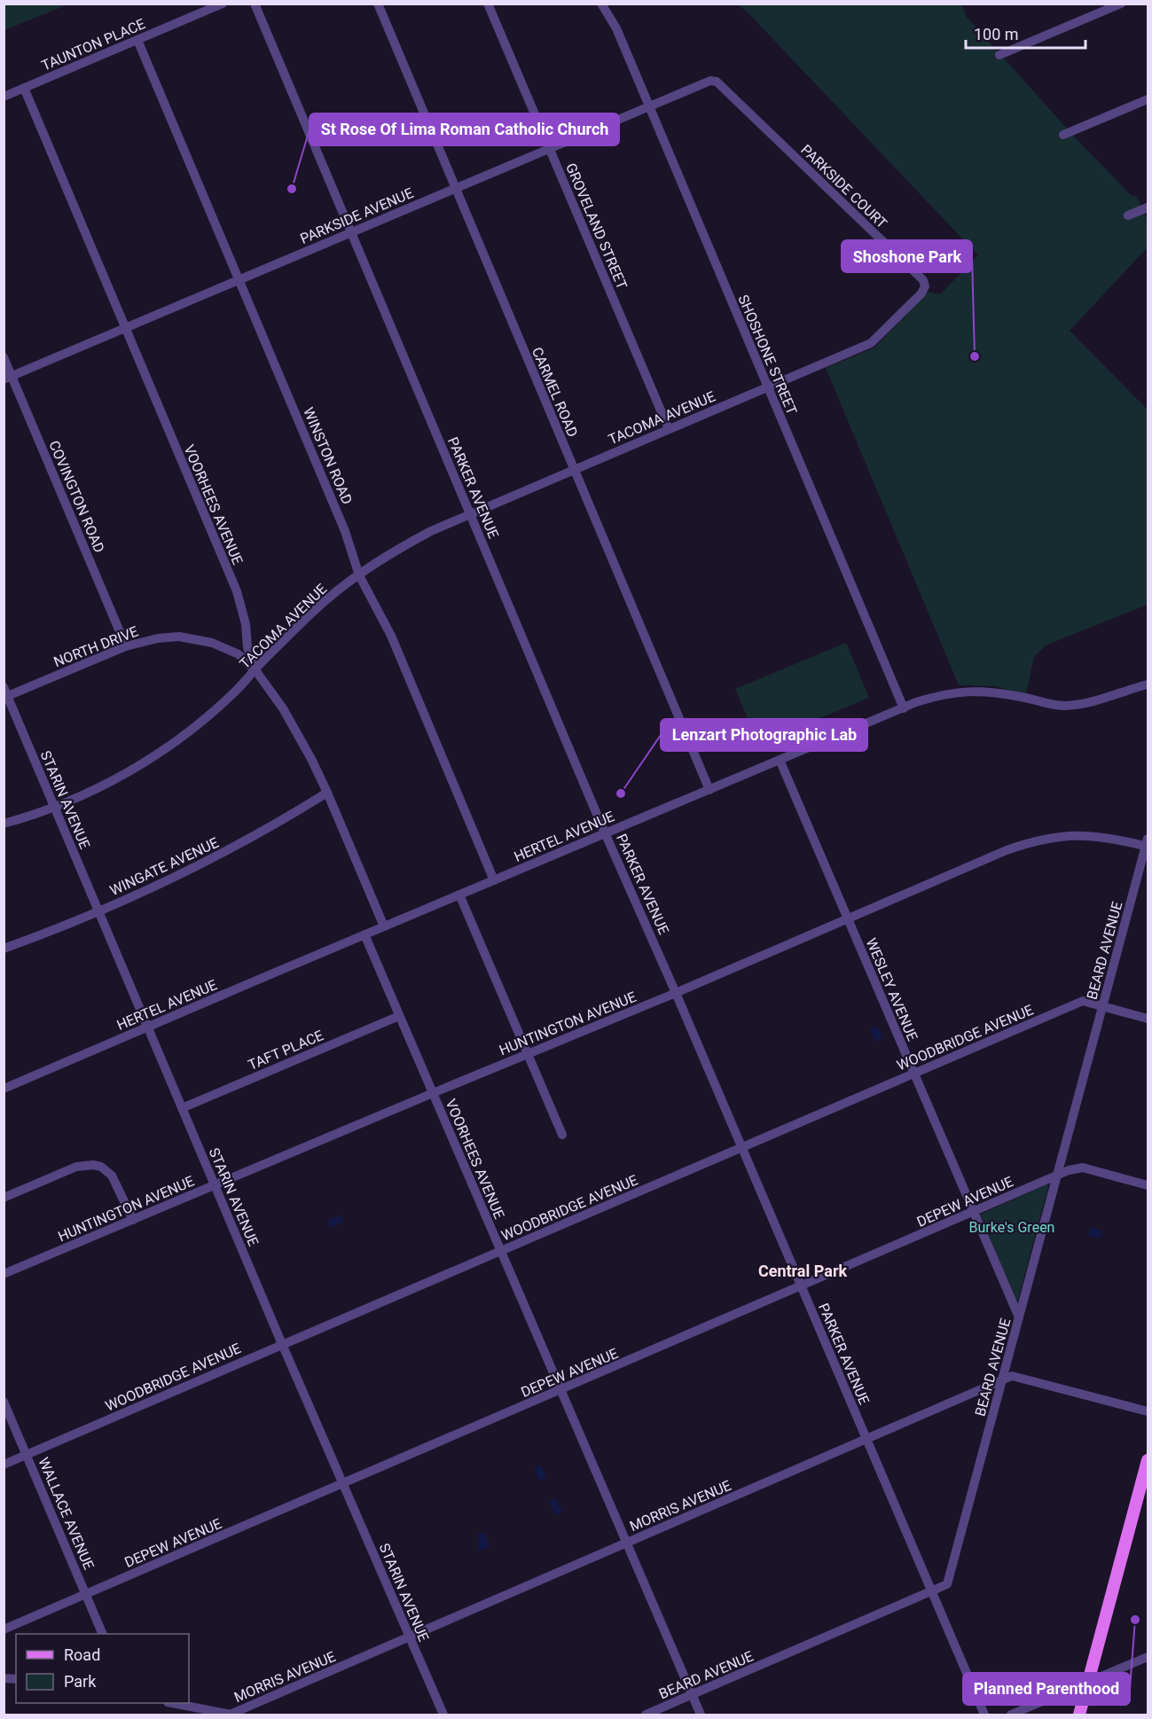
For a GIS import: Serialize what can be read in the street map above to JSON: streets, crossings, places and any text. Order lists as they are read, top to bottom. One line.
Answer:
{"streets":{"street":["TAUNTON PLACE","PARKSIDE COURT","PARKSIDE AVENUE","GROVELAND STREET","SHOSHONE STREET","CARMEL ROAD","TACOMA AVENUE","WINSTON ROAD","PARKER AVENUE","COVINGTON ROAD","VOORHEES AVENUE","NORTH DRIVE","STARIN AVENUE","HERTEL AVENUE","WINGATE AVENUE","BEARD AVENUE","WESLEY AVENUE","HUNTINGTON AVENUE","WOODBRIDGE AVENUE","TAFT PLACE","DEPEW AVENUE","MORRIS AVENUE","WALLACE AVENUE"]},"crossings":[["TAUNTON PLACE","WINSTON ROAD"],["TAUNTON PLACE","VOORHEES AVENUE"],["PARKSIDE COURT","PARKSIDE AVENUE"],["PARKSIDE COURT","SHOSHONE STREET"],["PARKSIDE COURT","TACOMA AVENUE"],["PARKSIDE AVENUE","GROVELAND STREET"],["PARKSIDE AVENUE","SHOSHONE STREET"],["PARKSIDE AVENUE","CARMEL ROAD"],["PARKSIDE AVENUE","WINSTON ROAD"],["PARKSIDE AVENUE","PARKER AVENUE"],["PARKSIDE AVENUE","COVINGTON ROAD"],["PARKSIDE AVENUE","VOORHEES AVENUE"],["GROVELAND STREET","TACOMA AVENUE"],["SHOSHONE STREET","TACOMA AVENUE"],["SHOSHONE STREET","HERTEL AVENUE"],["CARMEL ROAD","TACOMA AVENUE"],["CARMEL ROAD","HERTEL AVENUE"],["TACOMA AVENUE","WINSTON ROAD"],["TACOMA AVENUE","PARKER AVENUE"],["TACOMA AVENUE","VOORHEES AVENUE"],["TACOMA AVENUE","NORTH DRIVE"],["TACOMA AVENUE","STARIN AVENUE"],["WINSTON ROAD","HERTEL AVENUE"],["PARKER AVENUE","HERTEL AVENUE"],["PARKER AVENUE","BEARD AVENUE"],["PARKER AVENUE","HUNTINGTON AVENUE"],["PARKER AVENUE","WOODBRIDGE AVENUE"],["PARKER AVENUE","DEPEW AVENUE"],["PARKER AVENUE","MORRIS AVENUE"],["COVINGTON ROAD","NORTH DRIVE"],["VOORHEES AVENUE","NORTH DRIVE"],["VOORHEES AVENUE","HERTEL AVENUE"],["VOORHEES AVENUE","WINGATE AVENUE"],["VOORHEES AVENUE","BEARD AVENUE"],["VOORHEES AVENUE","HUNTINGTON AVENUE"],["VOORHEES AVENUE","WOODBRIDGE AVENUE"],["VOORHEES AVENUE","TAFT PLACE"],["VOORHEES AVENUE","DEPEW AVENUE"],["VOORHEES AVENUE","MORRIS AVENUE"],["NORTH DRIVE","STARIN AVENUE"],["STARIN AVENUE","HERTEL AVENUE"],["STARIN AVENUE","WINGATE AVENUE"],["STARIN AVENUE","HUNTINGTON AVENUE"],["STARIN AVENUE","WOODBRIDGE AVENUE"],["STARIN AVENUE","TAFT PLACE"],["STARIN AVENUE","DEPEW AVENUE"],["STARIN AVENUE","MORRIS AVENUE"],["HERTEL AVENUE","WESLEY AVENUE"],["BEARD AVENUE","WESLEY AVENUE"],["BEARD AVENUE","HUNTINGTON AVENUE"],["BEARD AVENUE","WOODBRIDGE AVENUE"],["BEARD AVENUE","DEPEW AVENUE"],["BEARD AVENUE","MORRIS AVENUE"],["WESLEY AVENUE","HUNTINGTON AVENUE"],["WESLEY AVENUE","WOODBRIDGE AVENUE"],["WESLEY AVENUE","DEPEW AVENUE"],["WOODBRIDGE AVENUE","WALLACE AVENUE"],["DEPEW AVENUE","WALLACE AVENUE"]],"districts":["Central Park"],"parks":["Burke's Green"],"places":["St Rose Of Lima Roman Catholic Church","Shoshone Park","Lenzart Photographic Lab","Planned Parenthood"],"legend":["Road","Park"],"scale_bar":"100 m"}
